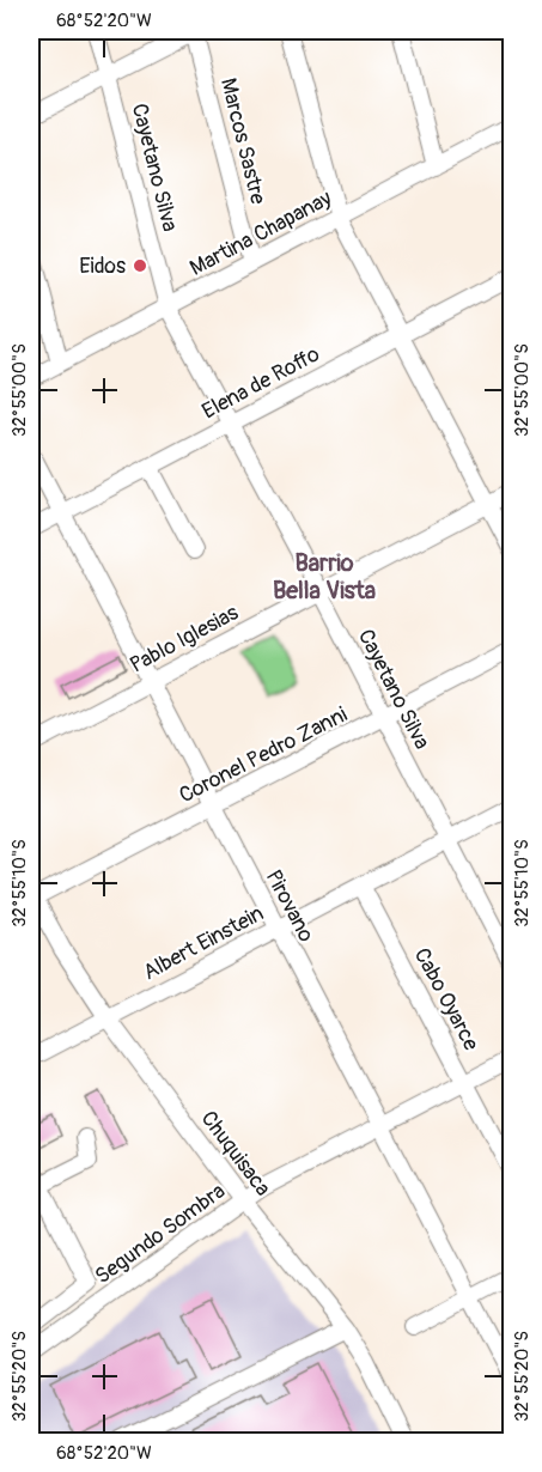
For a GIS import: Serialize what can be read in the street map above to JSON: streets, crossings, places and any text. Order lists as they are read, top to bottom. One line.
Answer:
{"streets":{"street":["Marcos Sastre","Cayetano Silva","Martina Chapanay","Elena de Roffo","Pablo Iglesias","Coronel Pedro Zanni","Pirovano","Albert Einstein","Cabo Oyarce","Chuquisaca","Segundo Sombra"]},"crossings":[["Marcos Sastre","Martina Chapanay"],["Cayetano Silva","Martina Chapanay"],["Cayetano Silva","Elena de Roffo"],["Cayetano Silva","Pablo Iglesias"],["Cayetano Silva","Coronel Pedro Zanni"],["Cayetano Silva","Albert Einstein"],["Elena de Roffo","Pirovano"],["Pablo Iglesias","Pirovano"],["Coronel Pedro Zanni","Pirovano"],["Coronel Pedro Zanni","Chuquisaca"],["Pirovano","Albert Einstein"],["Pirovano","Segundo Sombra"],["Albert Einstein","Cabo Oyarce"],["Albert Einstein","Chuquisaca"],["Cabo Oyarce","Segundo Sombra"],["Chuquisaca","Segundo Sombra"]],"districts":["Barrio Bella Vista"],"places":["Eidos"],"coordinates":["68°52'20\"W","32°55'00\"S","32°55'10\"S","32°55'20\"S"]}
